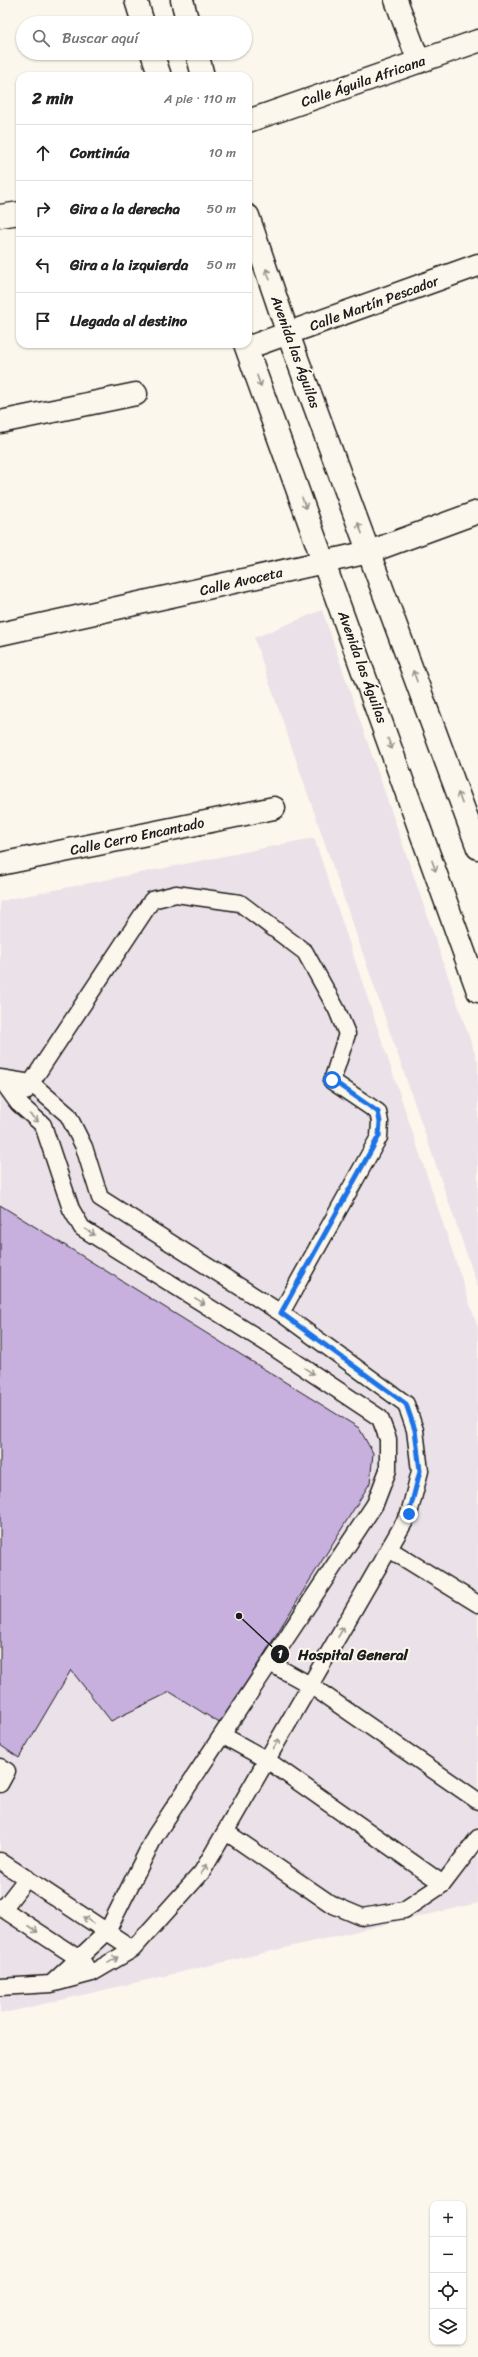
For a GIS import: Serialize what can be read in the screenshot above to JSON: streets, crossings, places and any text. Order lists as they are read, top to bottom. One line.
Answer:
{"streets":{"street":["Calle Águila Africana","Calle Martín Pescador","Avenida las Águilas","Calle Avoceta","Calle Cerro Encantado"]},"crossings":[["Calle Martín Pescador","Avenida las Águilas"],["Avenida las Águilas","Calle Avoceta"]],"places":["Hospital General"],"page":{"search":"Buscar aquí","heading":["2 min","A pie · 110 m"],"list":[["Continúa","10 m"],["Gira a la derecha","50 m"],["Gira a la izquierda","50 m"],"Llegada al destino"],"map_buttons":["+","−"]}}
